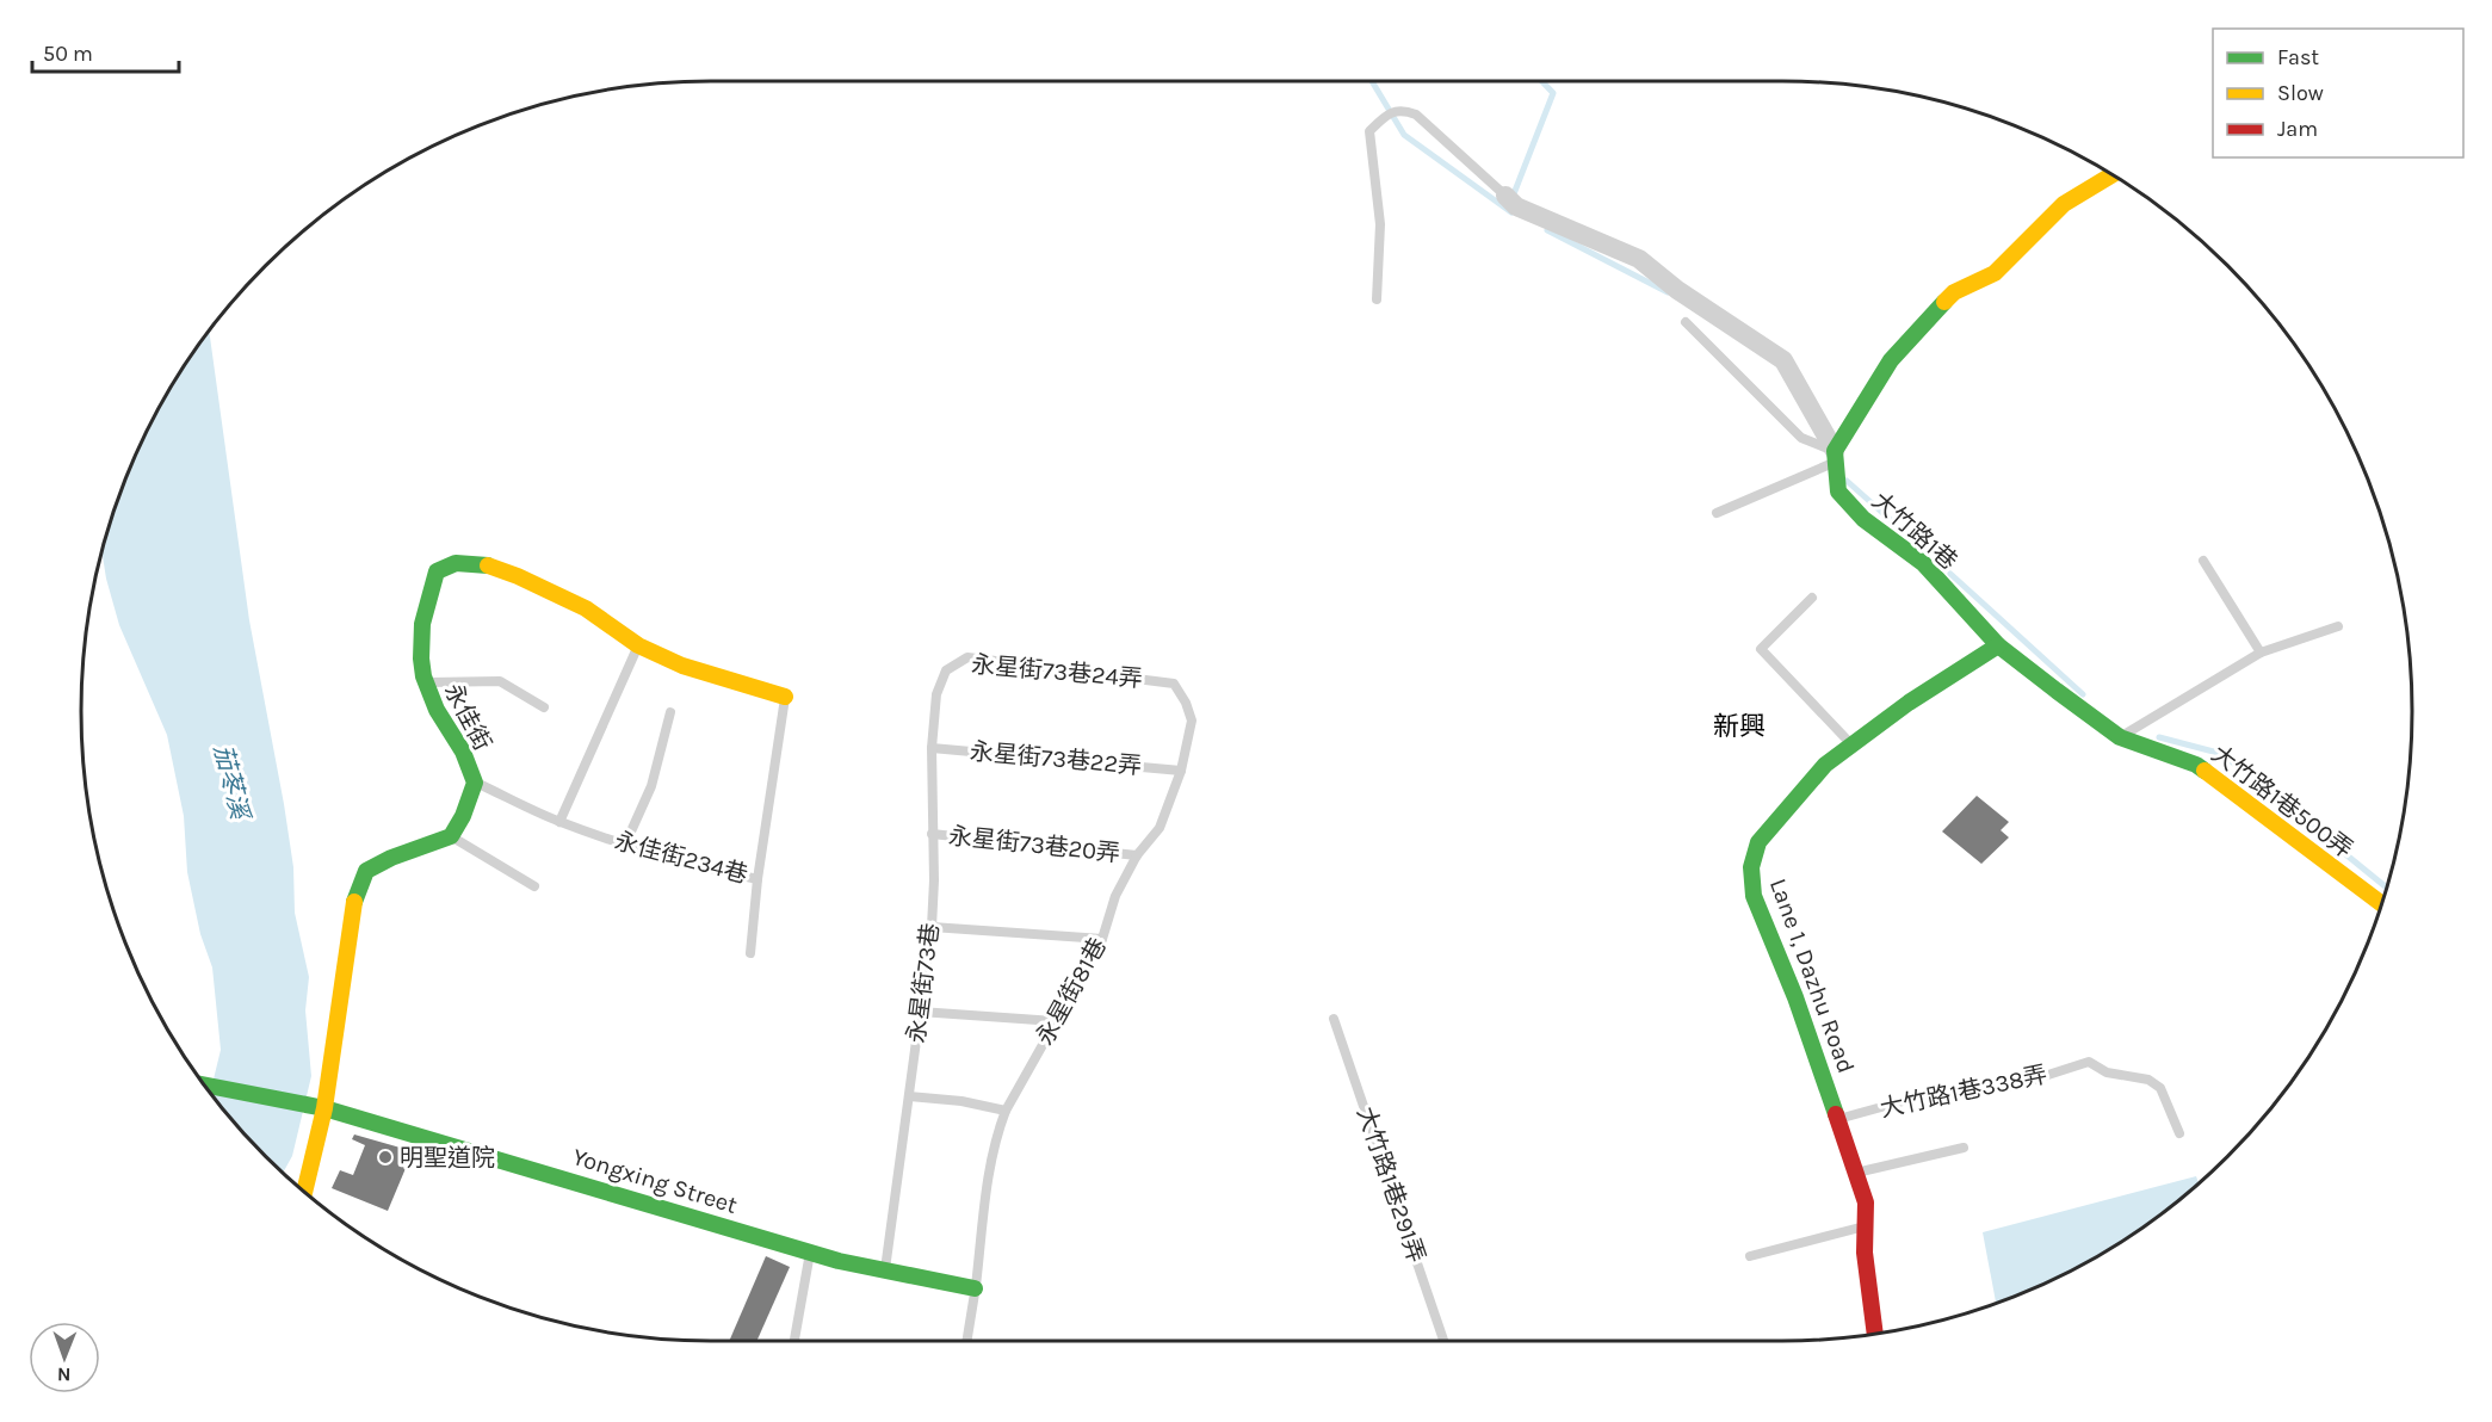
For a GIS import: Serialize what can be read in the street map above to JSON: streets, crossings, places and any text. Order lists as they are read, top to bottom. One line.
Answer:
{"streets":{"street":["大竹路1巷","永佳街","大竹路1巷500弄","Lane 1, Dazhu Road","Yongxing Street"],"lane":["永星街73巷24弄","永星街73巷22弄","永星街73巷20弄","永佳街234巷","永星街73巷","永星街81巷","大竹路1巷338弄","大竹路1巷291弄"]},"crossings":[["大竹路1巷","大竹路1巷500弄"],["大竹路1巷","Lane 1, Dazhu Road"],["永星街73巷24弄","永星街73巷"],["永星街73巷24弄","永星街81巷"],["永佳街","永佳街234巷"],["永星街73巷22弄","永星街73巷"],["永星街73巷22弄","永星街81巷"],["大竹路1巷500弄","Lane 1, Dazhu Road"],["永星街73巷20弄","永星街73巷"],["永星街73巷20弄","永星街81巷"],["Lane 1, Dazhu Road","大竹路1巷338弄"],["永星街73巷","Yongxing Street"],["永星街81巷","Yongxing Street"]],"districts":["新興"],"water":["茄苳溪"],"places":["明聖道院"],"legend":["Fast","Slow","Jam"],"scale_bar":"50 m","north":"bottom"}
